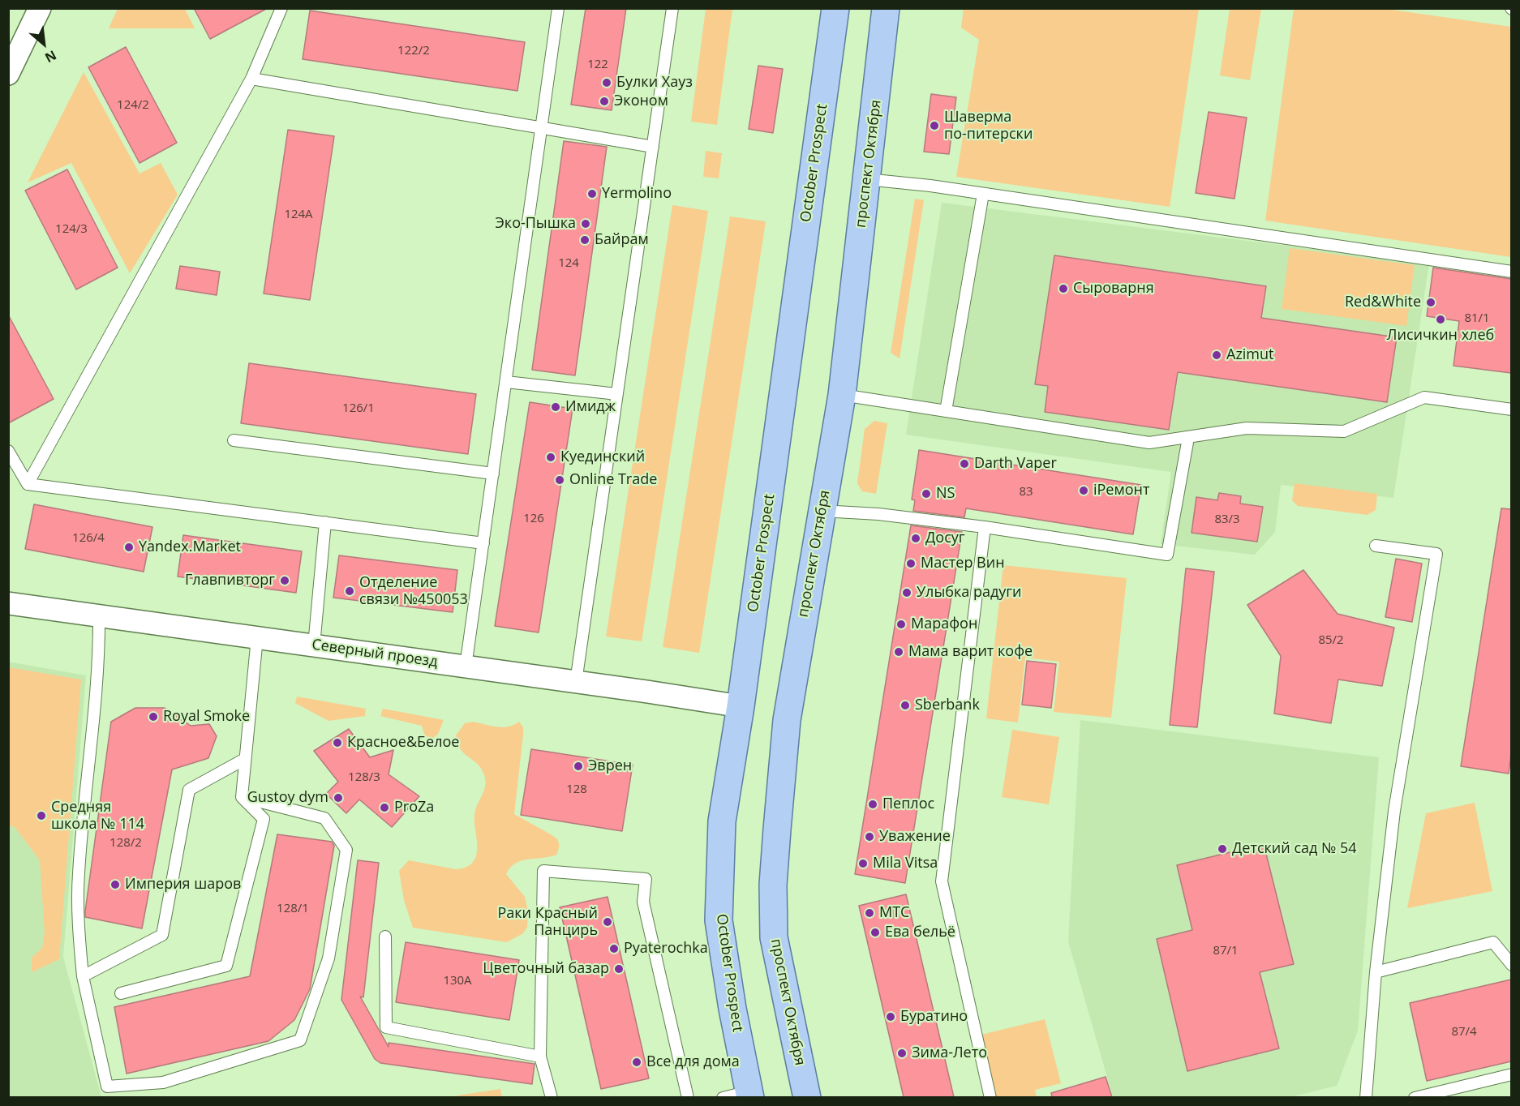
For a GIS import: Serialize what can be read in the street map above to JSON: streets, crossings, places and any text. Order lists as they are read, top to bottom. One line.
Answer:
{"streets":{"main road":["October Prospect","проспект Октября"],"street":["Северный проезд"]},"crossings":[["October Prospect","Северный проезд"]],"places":["Булки Хауз","Эконом","Шаверма по-питерски","Yermolino","Эко-Пышка","Байрам","Сыроварня","Red&White","Лисичкин хлеб","Azimut","Имидж","Куединский","Darth Vaper","Online Trade","iРемонт","NS","Досуг","Yandex.Market","Мастер Вин","Главпивторг","Отделение связи №450053","Улыбка радуги","Марафон","Мама варит кофе","Sberbank","Royal Smoke","Красное&Белое","Эврен","Gustoy dym","Пеплос","ProZa","Средняя школа № 114","Уважение","Детский сад № 54","Mila Vitsa","Империя шаров","МТС","Раки Красный Панцирь","Ева бельё","Pyaterochka","Цветочный базар","Буратино","Зима-Лето","Все для дома"],"house_numbers":["122/2","122","124/2","124А","124/3","124","81/1","126/1","83","126","83/3","126/4","85/2","128/3","128","128/2","128/1","87/1","130А","87/4"],"north":"bottom right"}
